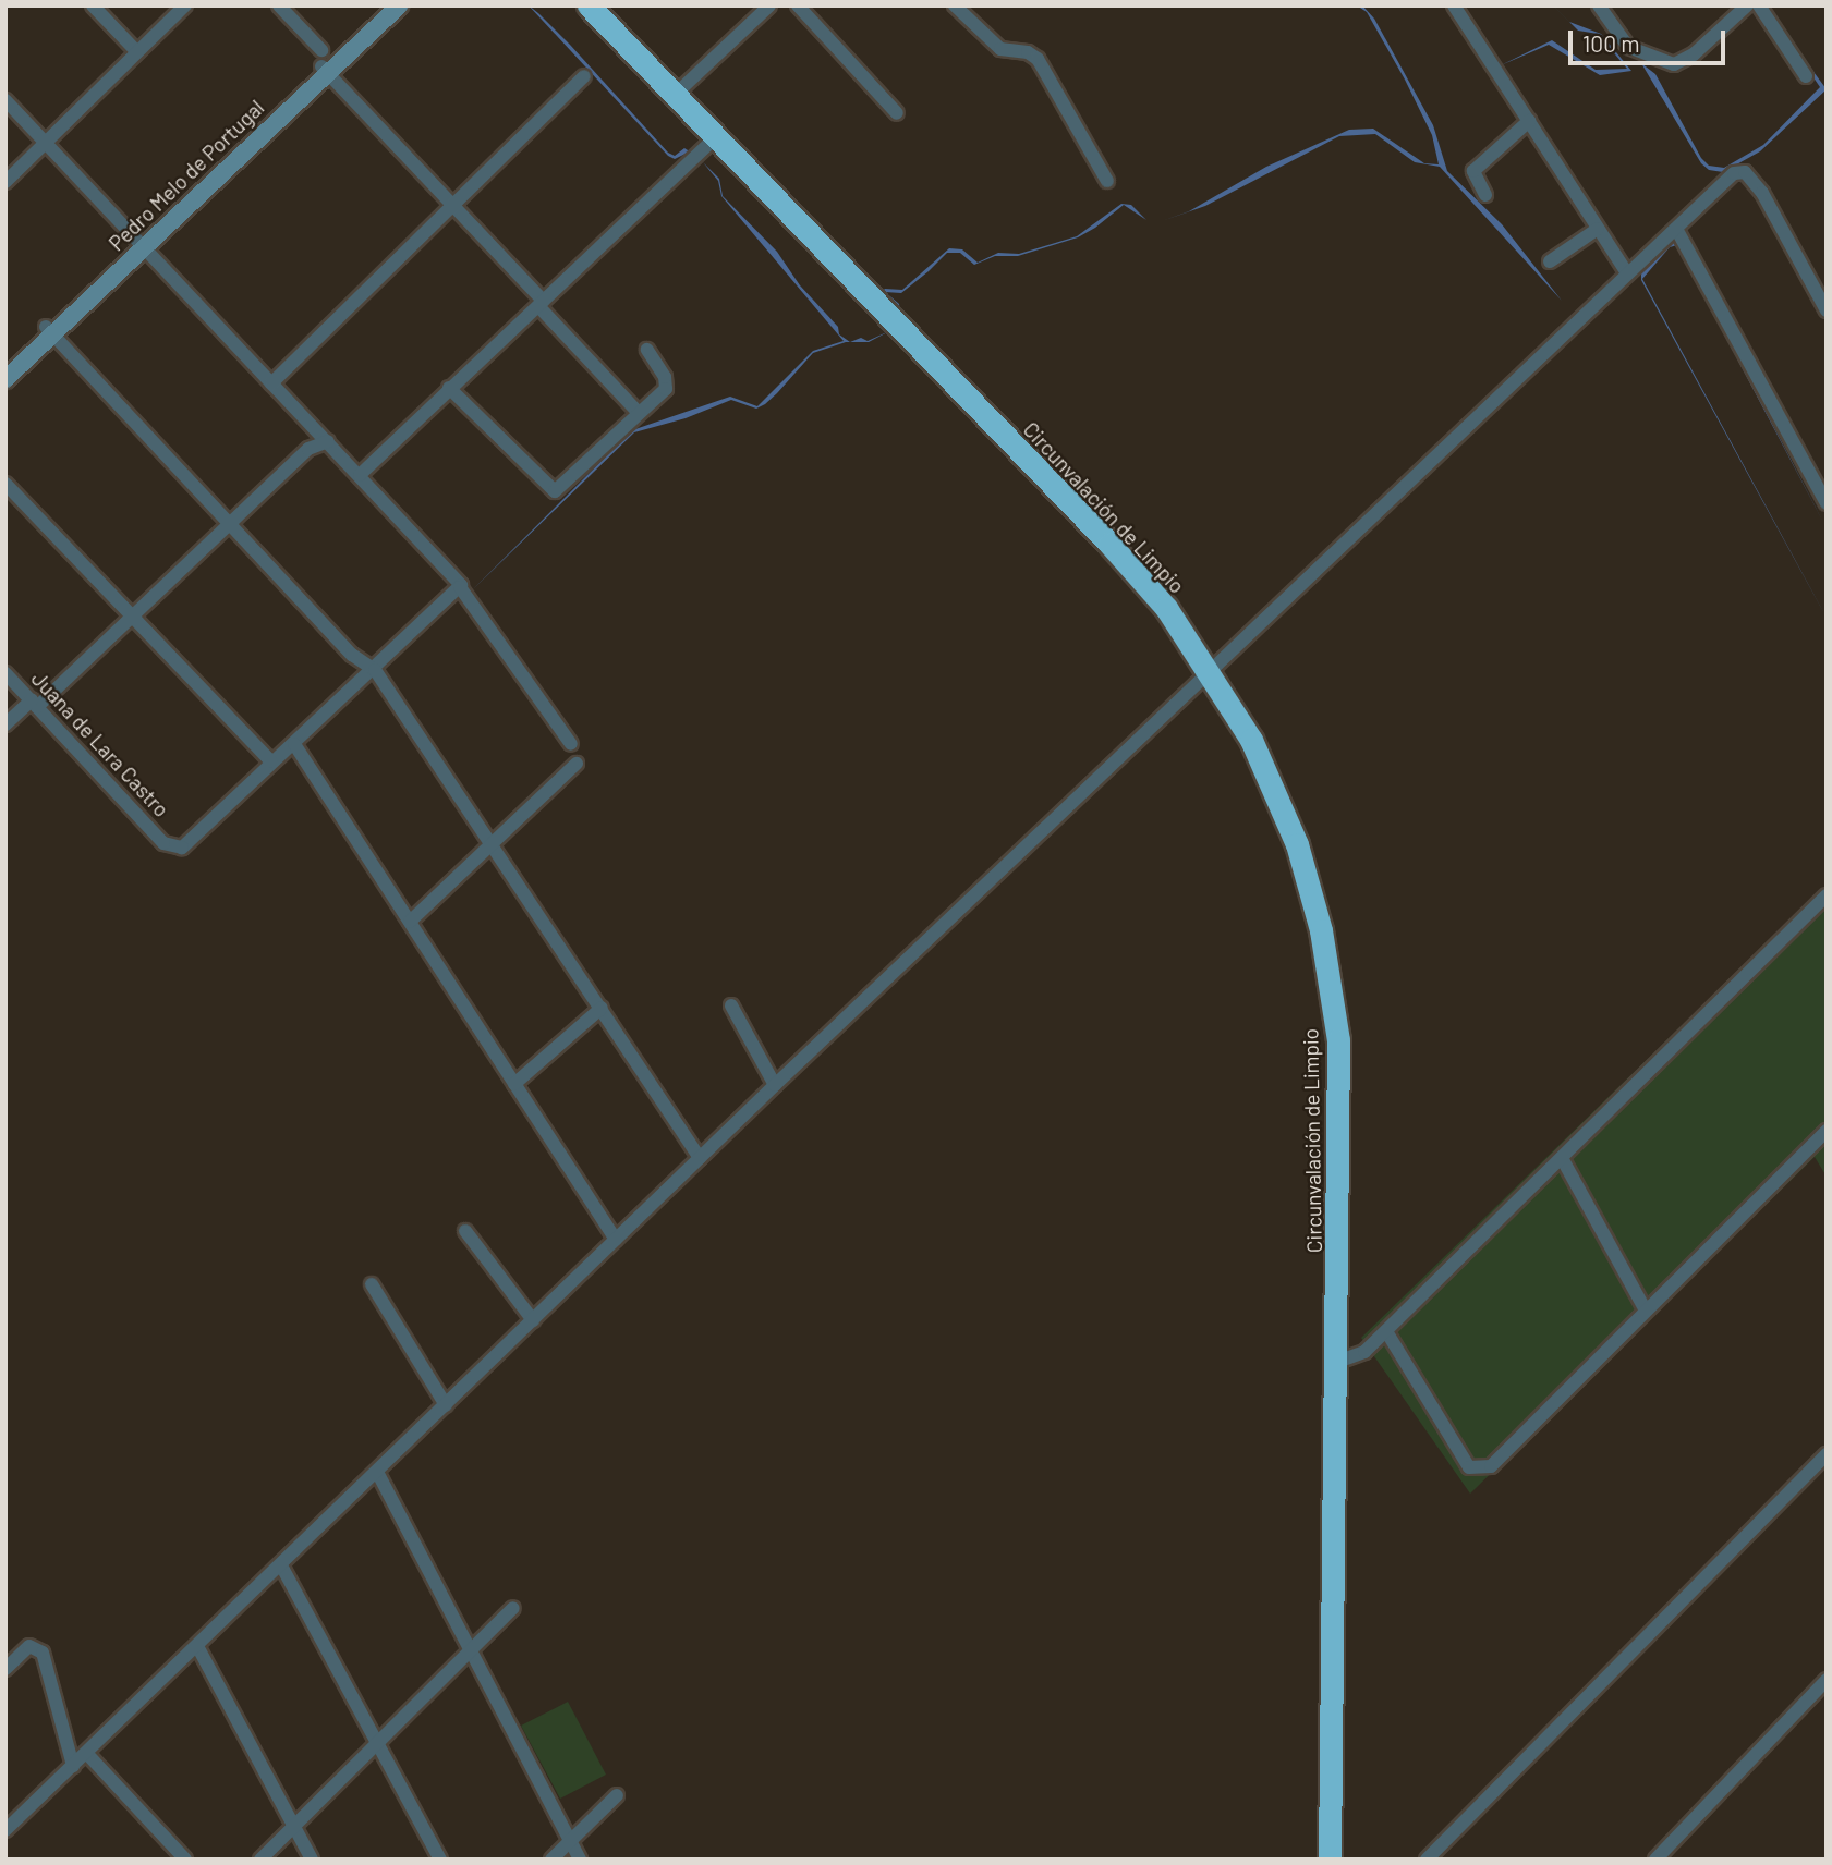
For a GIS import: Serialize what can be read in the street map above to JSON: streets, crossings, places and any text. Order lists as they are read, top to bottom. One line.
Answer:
{"streets":{"highway":["Circunvalación de Limpio"],"street":["Pedro Melo de Portugal","Juana de Lara Castro"]},"scale_bar":"100 m"}
